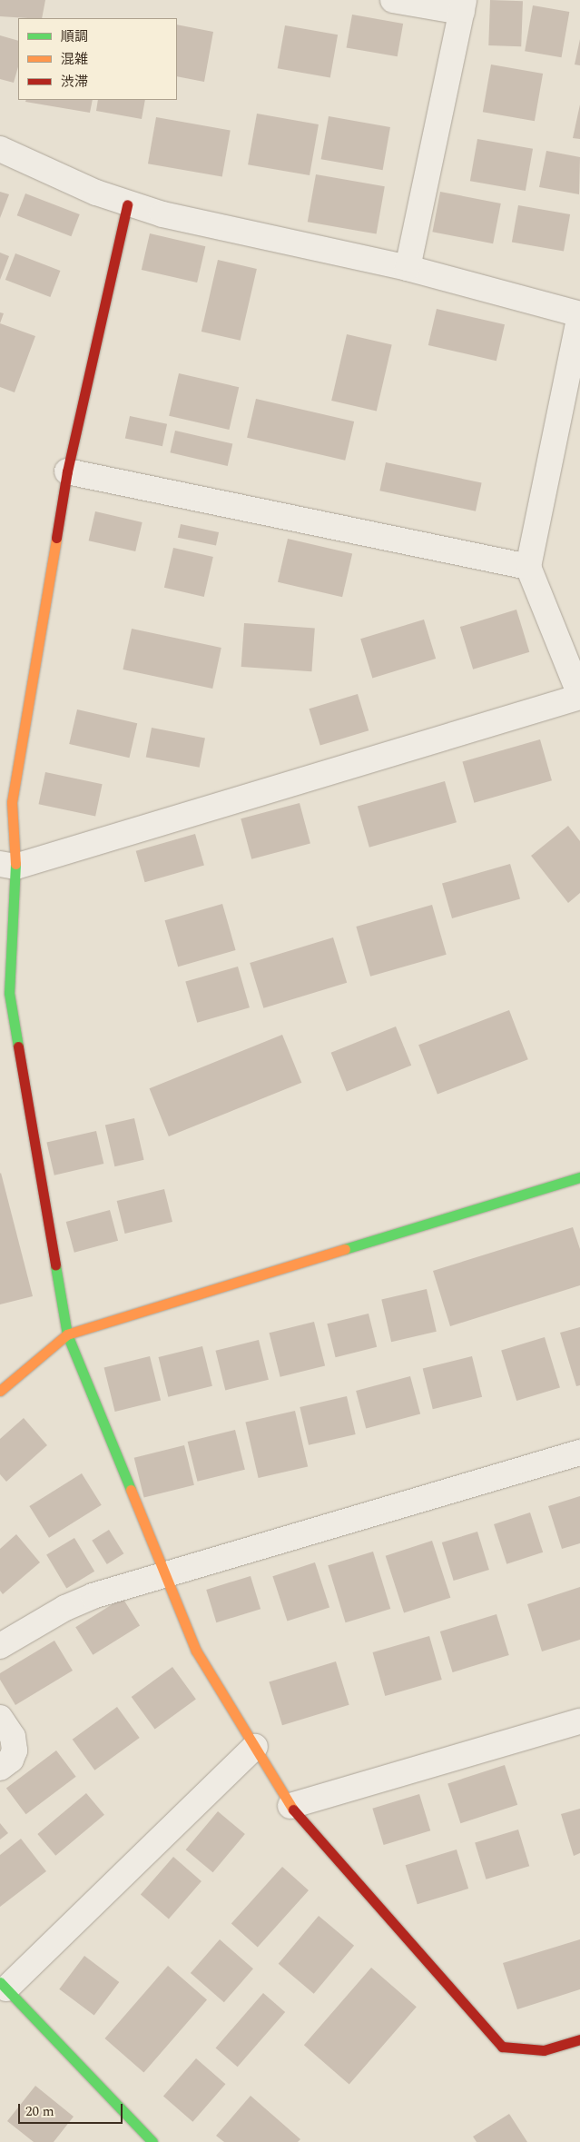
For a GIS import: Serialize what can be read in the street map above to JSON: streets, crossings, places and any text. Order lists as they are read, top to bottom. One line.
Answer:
{"legend":["順調","混雑","渋滞"],"scale_bar":"20 m"}
